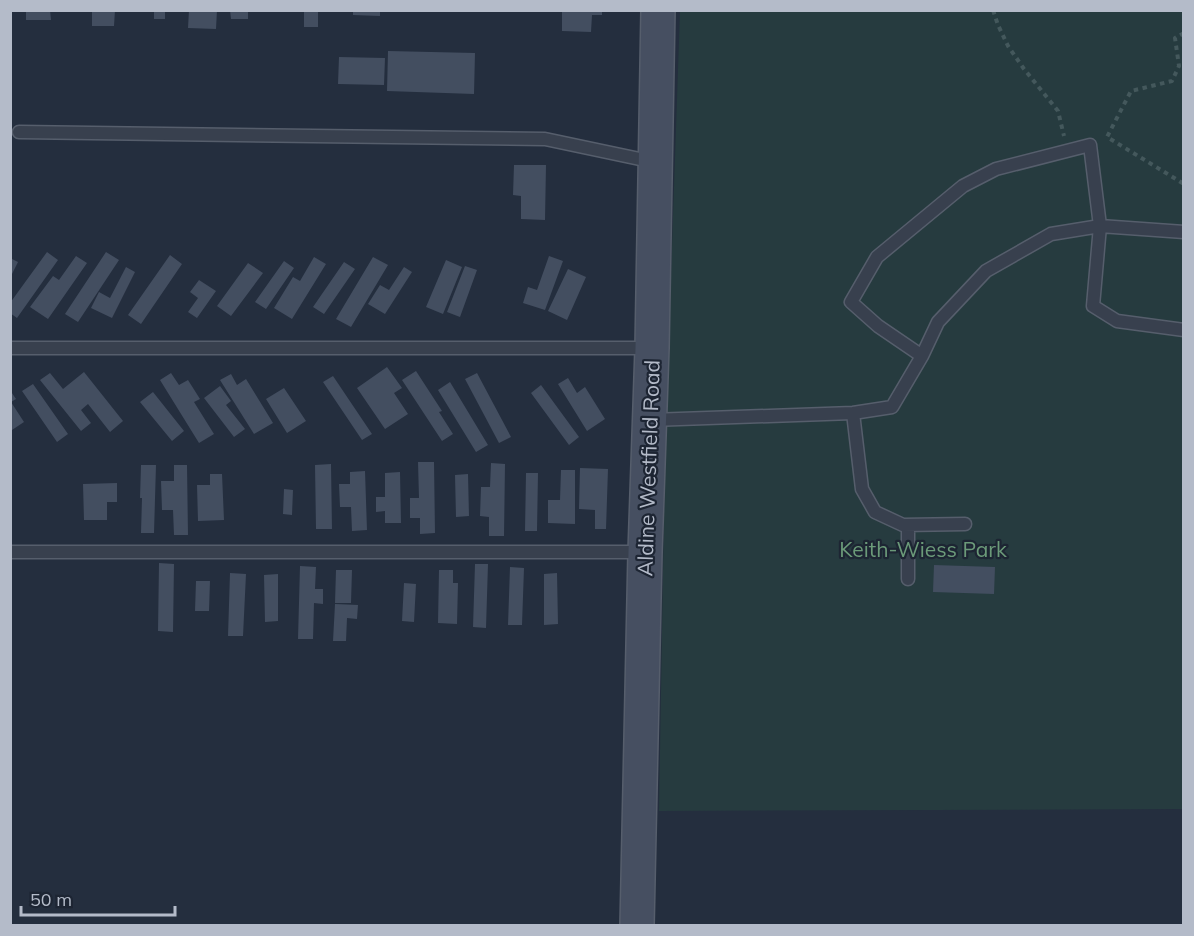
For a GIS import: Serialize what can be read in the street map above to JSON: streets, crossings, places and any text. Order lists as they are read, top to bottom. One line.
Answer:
{"streets":{"main road":["Aldine Westfield Road"]},"parks":["Keith-Wiess Park"],"scale_bar":"50 m"}
